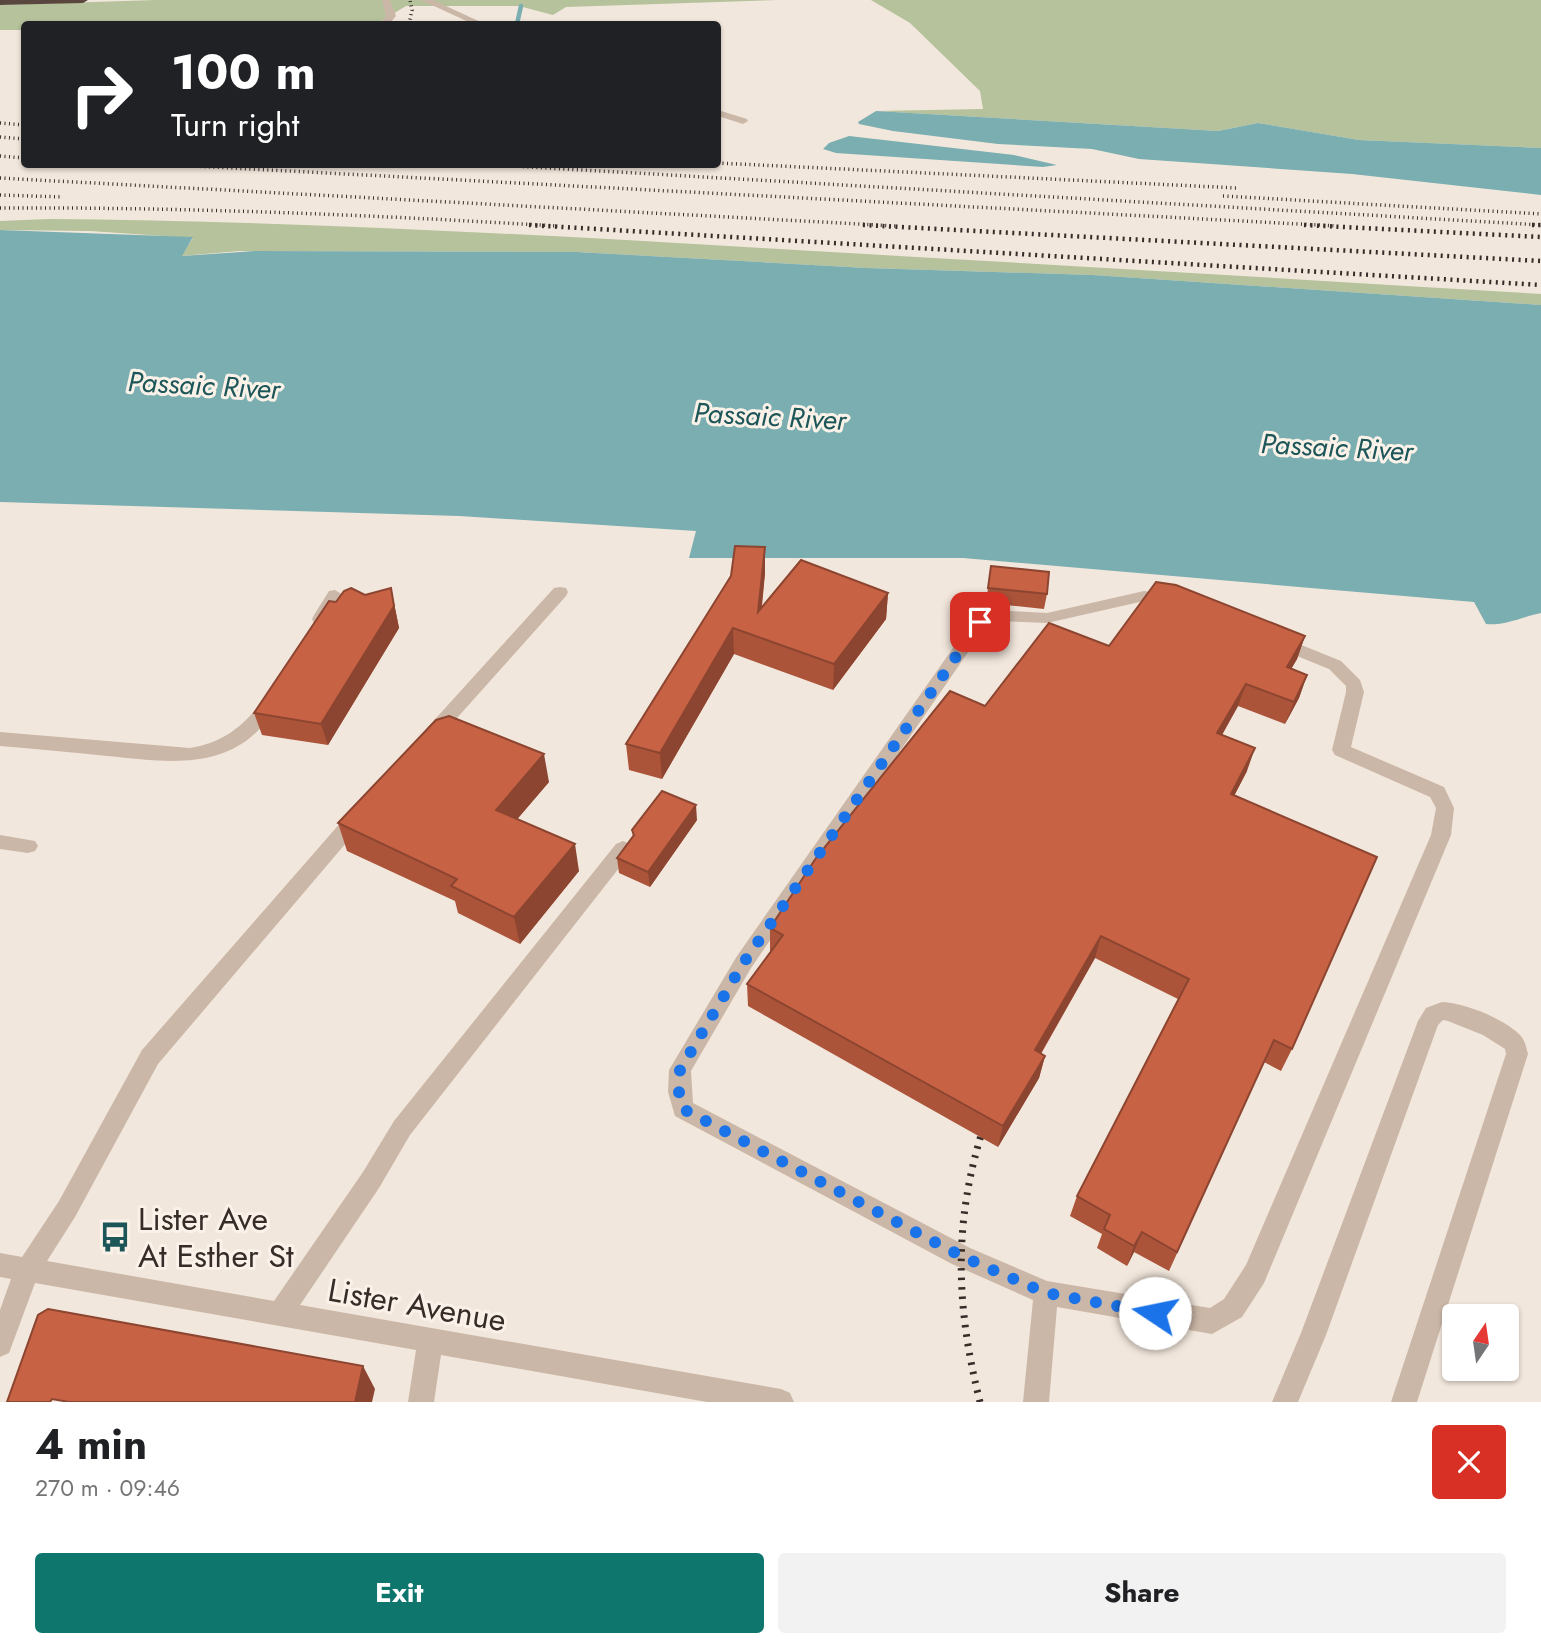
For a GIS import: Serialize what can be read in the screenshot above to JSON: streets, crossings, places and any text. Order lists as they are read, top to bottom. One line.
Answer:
{"streets":{"street":["Lister Avenue"]},"water":["Passaic River"],"places":{"bus stop":["Lister Ave At Esther St"]},"north":"top","page":{"turn":["100 m","Turn right"],"heading":["4 min","270 m · 09:46"],"buttons":["Exit","Share"]}}
